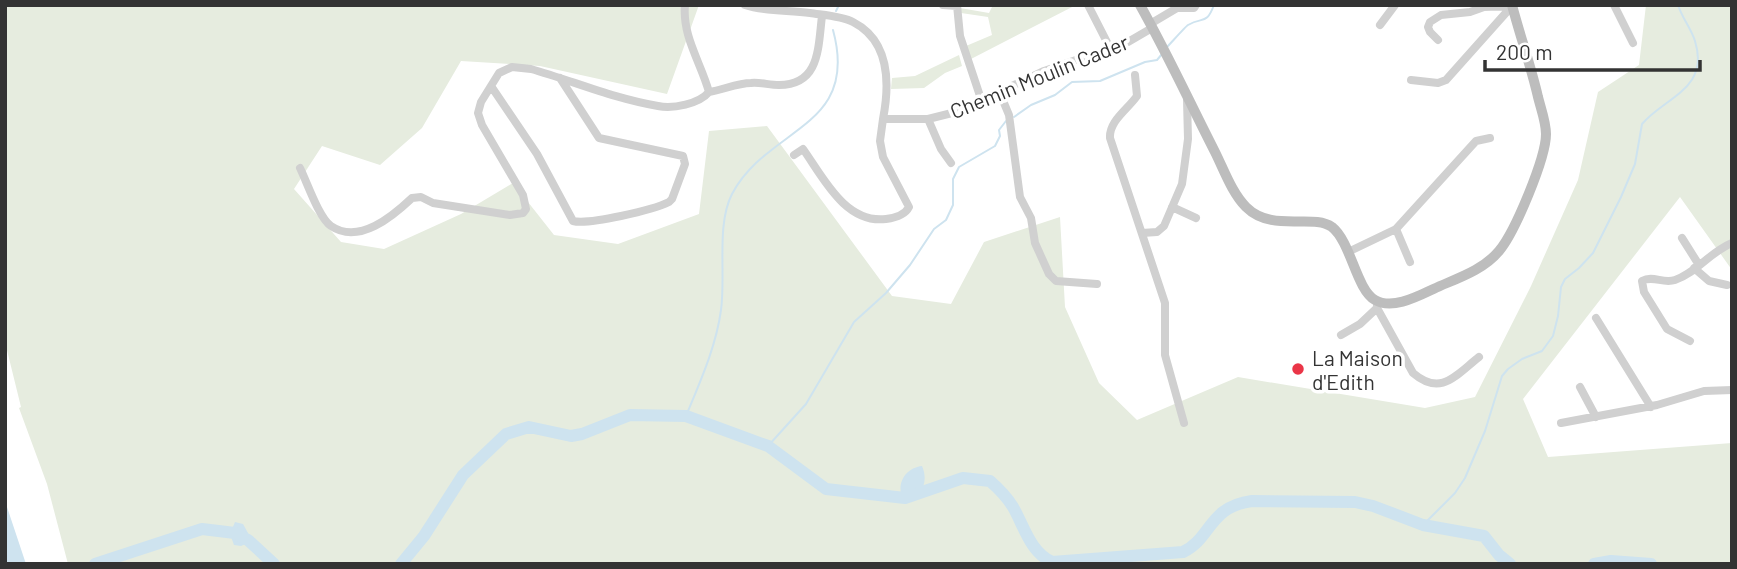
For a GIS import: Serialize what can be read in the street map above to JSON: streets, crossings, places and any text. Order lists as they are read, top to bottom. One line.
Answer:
{"streets":{"street":["Chemin Moulin Cader"]},"places":["La Maison d'Edith"],"scale_bar":"200 m"}
